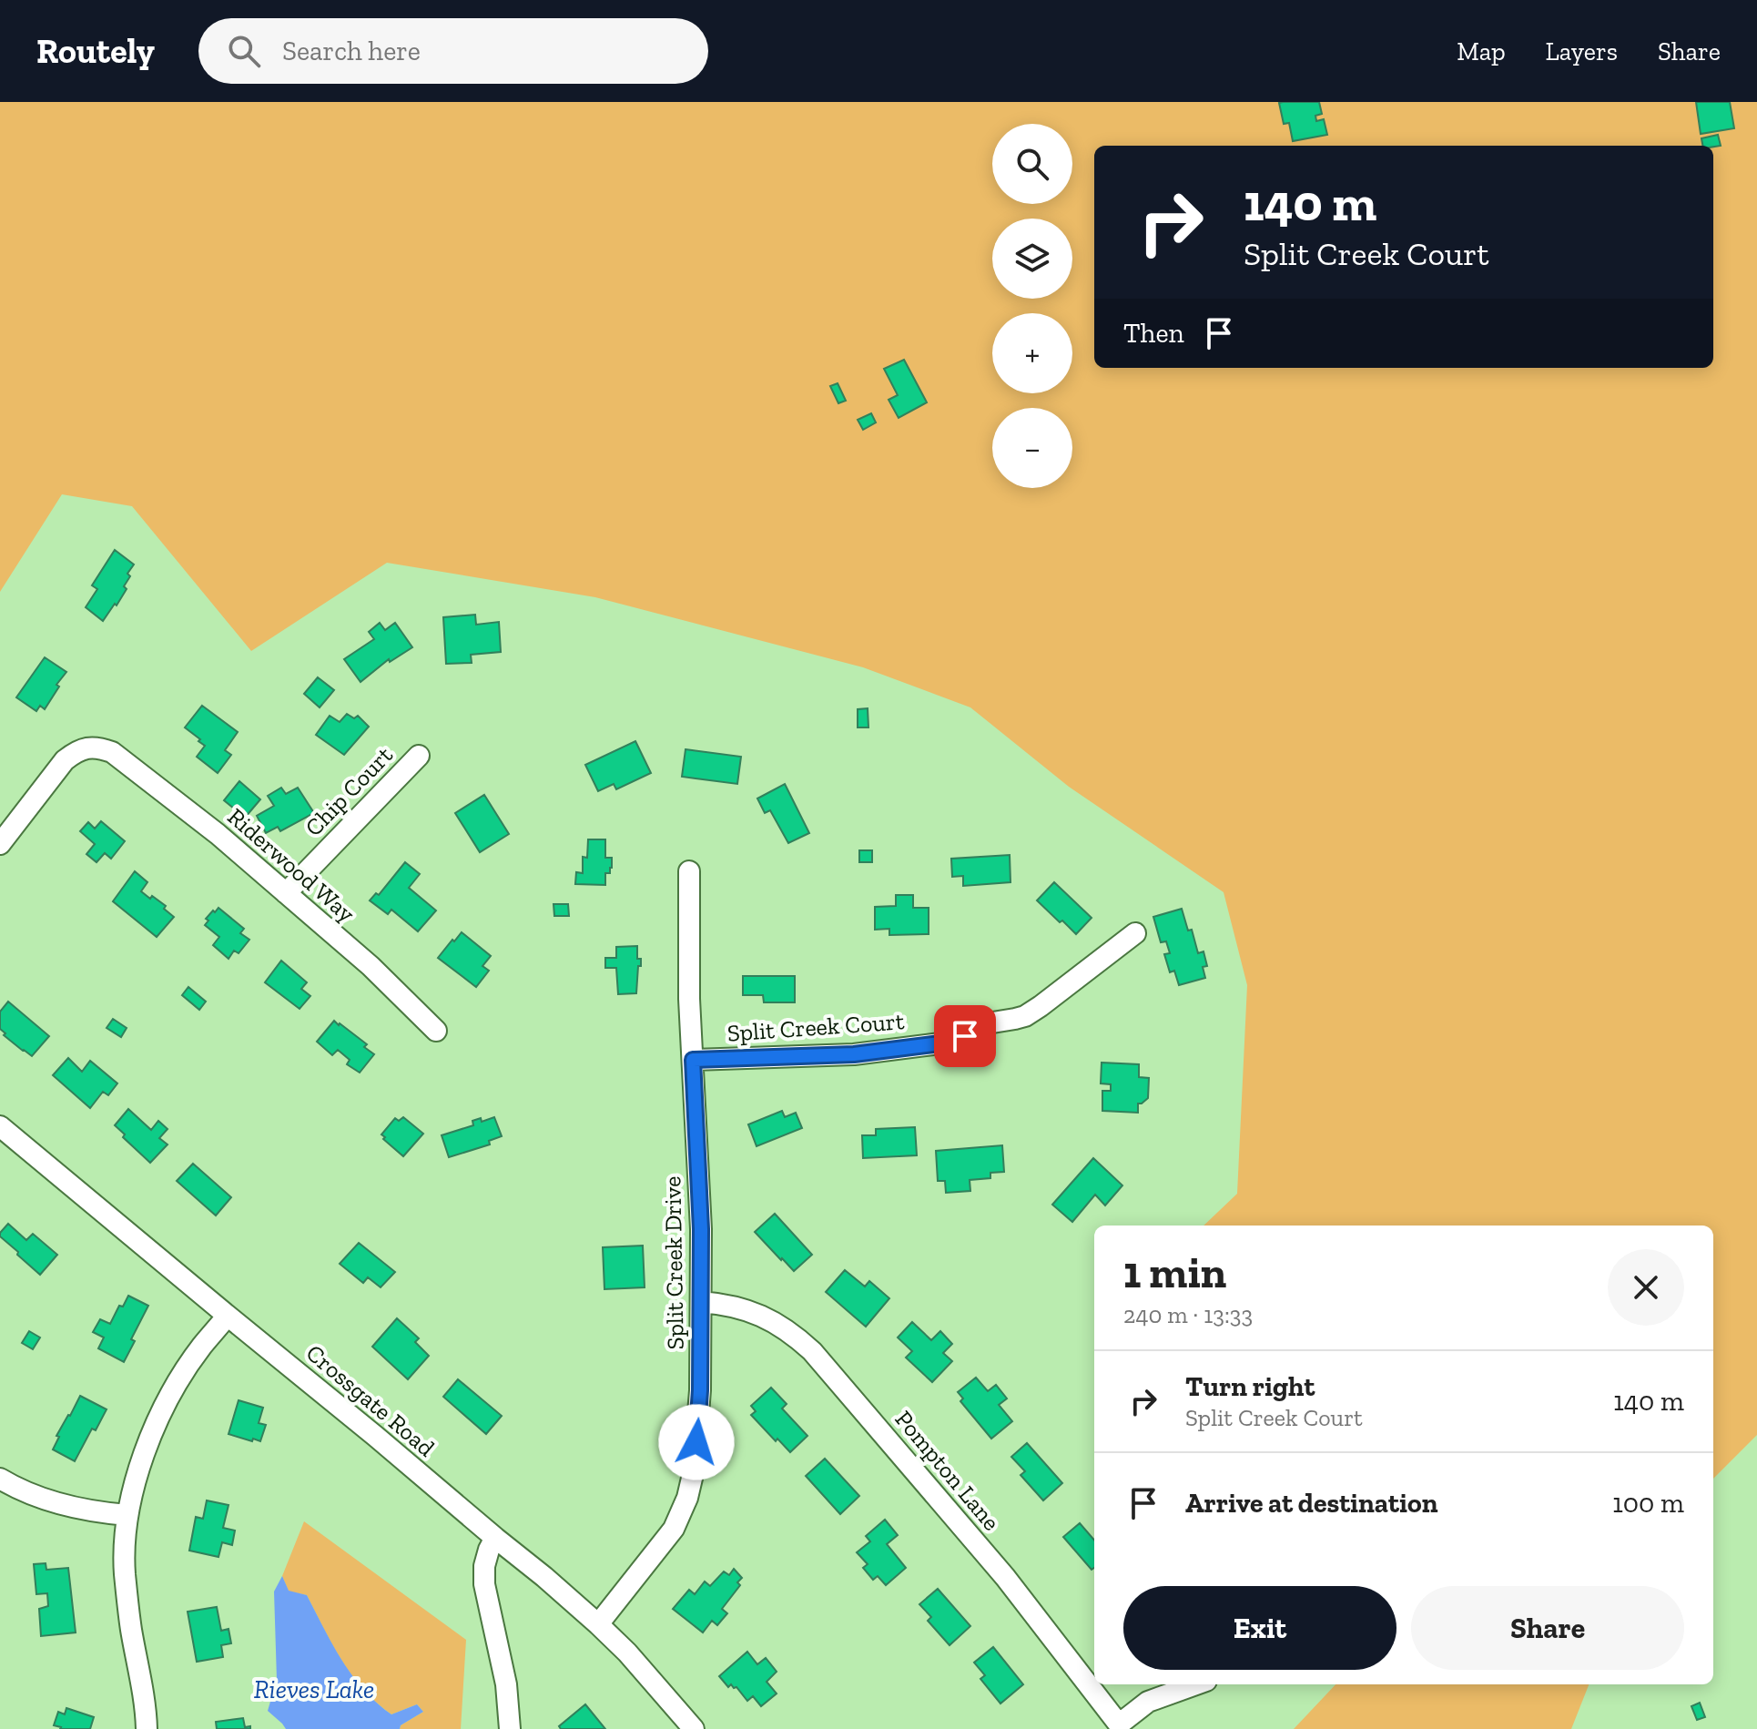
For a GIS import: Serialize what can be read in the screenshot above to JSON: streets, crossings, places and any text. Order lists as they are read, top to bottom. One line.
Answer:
{"streets":{"street":["Chip Court","Riderwood Way","Split Creek Court","Split Creek Drive","Crossgate Road","Pompton Lane"]},"crossings":[["Chip Court","Riderwood Way"],["Split Creek Court","Split Creek Drive"],["Split Creek Drive","Crossgate Road"],["Split Creek Drive","Pompton Lane"]],"water":["Rieves Lake"],"page":{"header":"Routely","search":"Search here","nav":["Map","Layers","Share"],"map_buttons":["+","−"],"turn":["140 m","Split Creek Court"],"then":"Then","heading":["1 min","240 m · 13:33"],"list":[{"name":"Turn right","note":"Split Creek Court","value":"140 m"},{"name":"Arrive at destination","value":"100 m"}],"buttons":["Exit","Share"]}}
